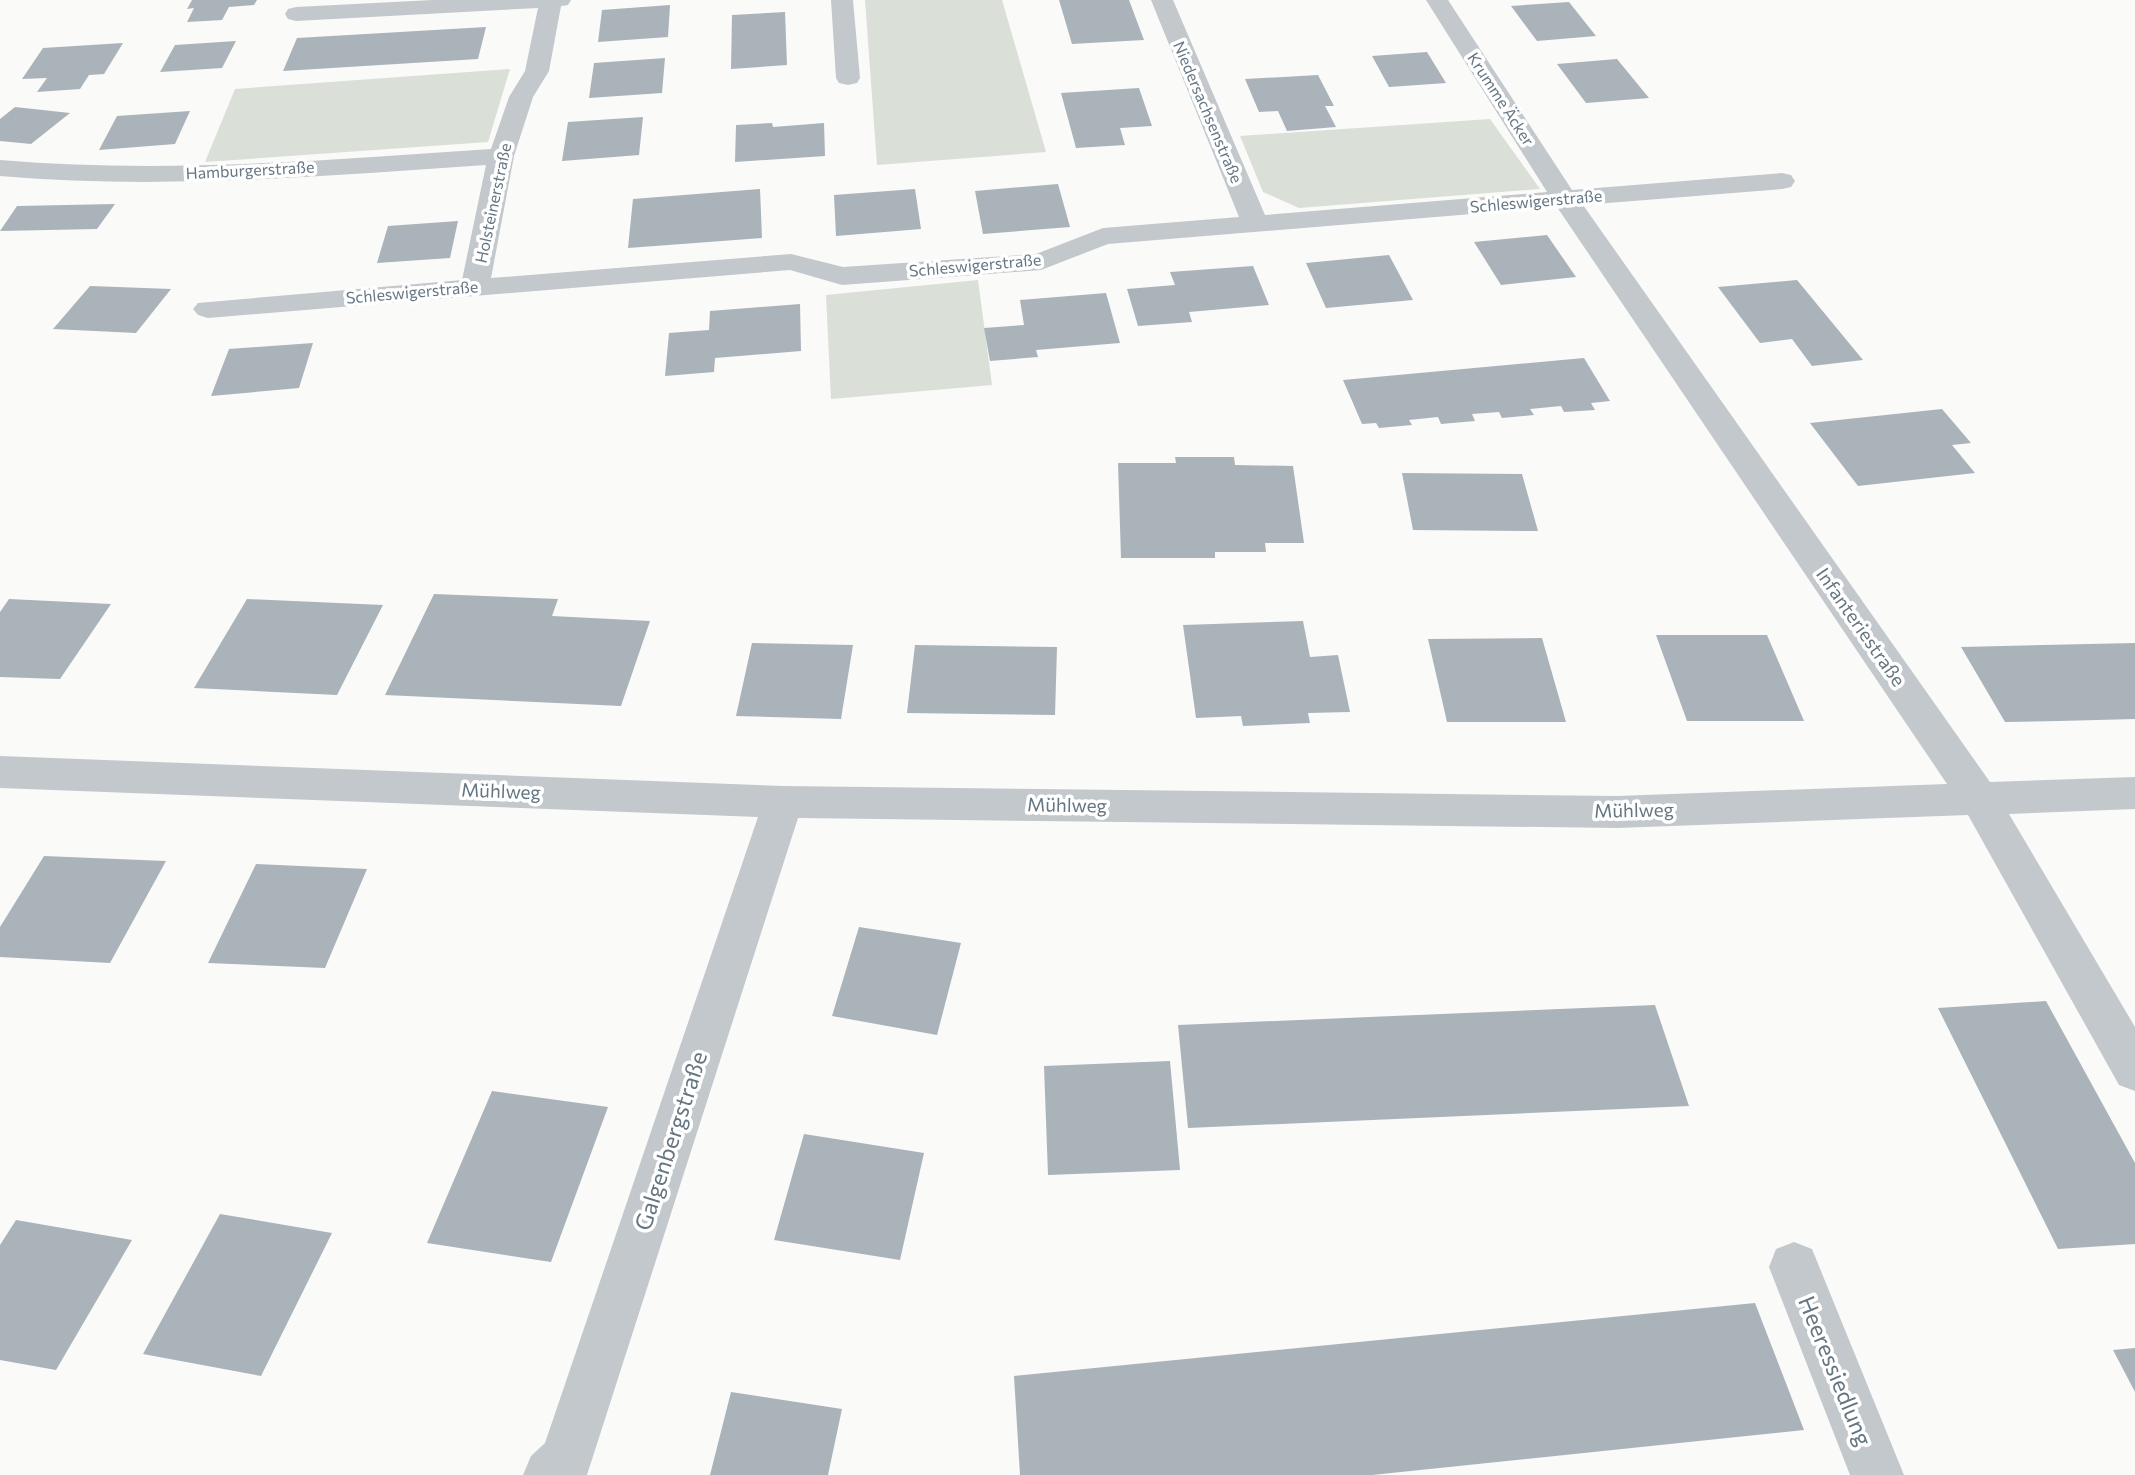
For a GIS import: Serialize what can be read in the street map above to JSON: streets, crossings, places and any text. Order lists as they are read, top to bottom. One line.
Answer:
{"streets":{"street":["Krumme Äcker","Niedersachsenstraße","Hamburgerstraße","Schleswigerstraße","Holsteinerstraße","Infanteriestraße","Mühlweg","Galgenbergstraße","Heeressiedlung"]},"crossings":[["Krumme Äcker","Schleswigerstraße"],["Krumme Äcker","Infanteriestraße"],["Niedersachsenstraße","Schleswigerstraße"],["Hamburgerstraße","Holsteinerstraße"],["Schleswigerstraße","Holsteinerstraße"],["Schleswigerstraße","Infanteriestraße"],["Infanteriestraße","Mühlweg"],["Mühlweg","Galgenbergstraße"]]}
